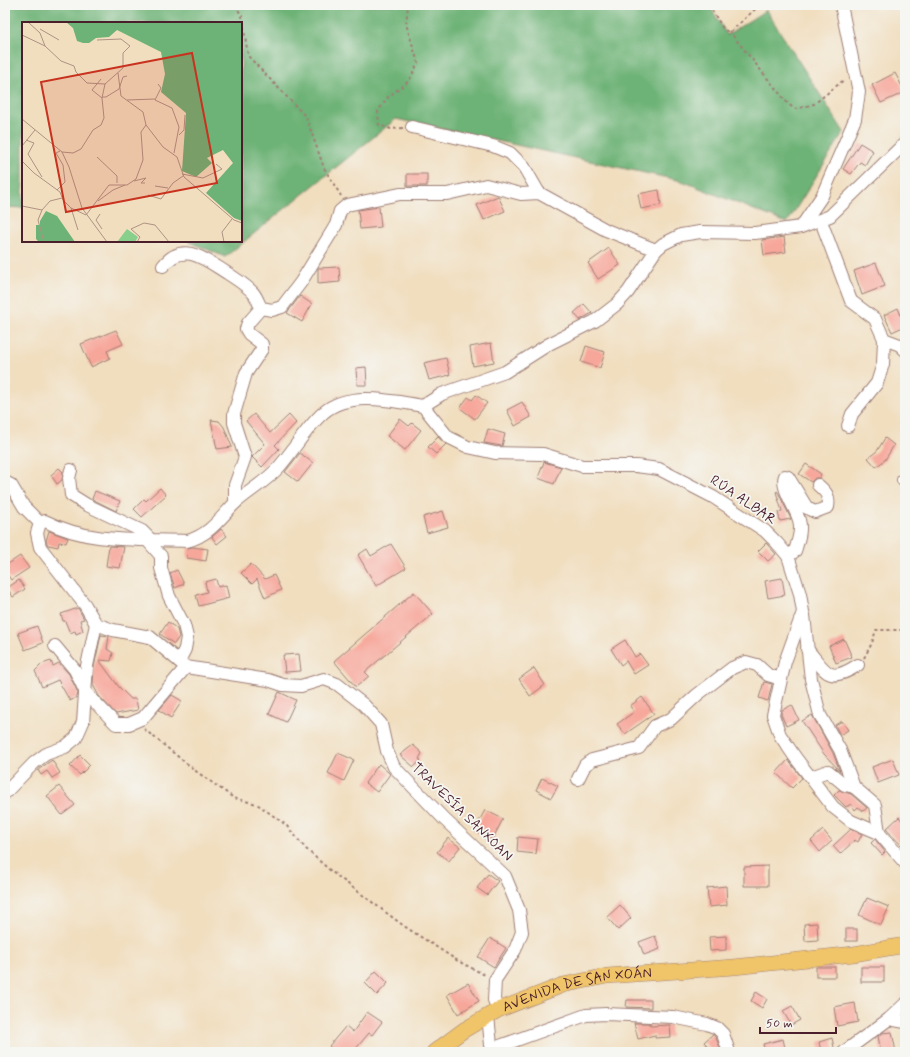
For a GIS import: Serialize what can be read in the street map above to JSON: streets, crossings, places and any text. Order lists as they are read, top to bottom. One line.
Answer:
{"streets":{"main road":["AVENIDA DE SAN XOÁN"],"street":["RÚA ALBAR","TRAVESÍA SANXOAN"]},"scale_bar":"50 m"}
